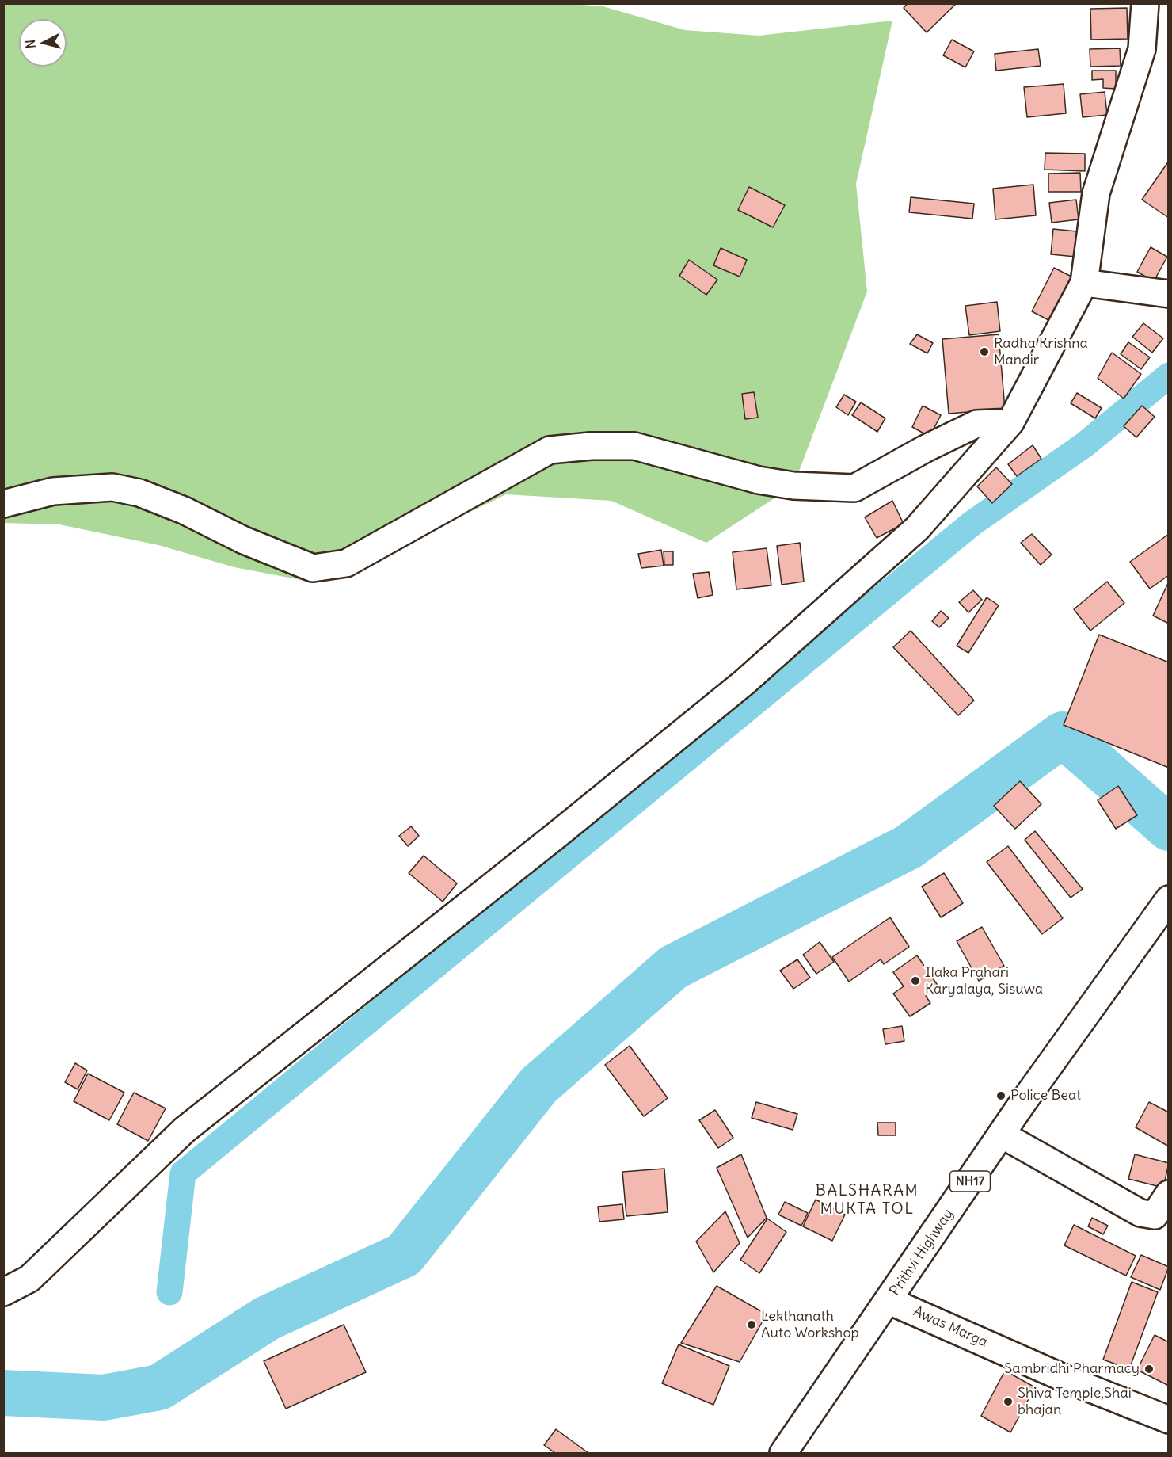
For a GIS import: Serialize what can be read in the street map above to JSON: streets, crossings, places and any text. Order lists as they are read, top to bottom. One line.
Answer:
{"streets":{"main road":["NH17","Prithvi Highway","Awas Marga"]},"crossings":[["Prithvi Highway","Awas Marga"]],"districts":["BALSHARAM MUKTA TOL"],"places":["Radha Krishna Mandir","Ilaka Prahari Karyalaya, Sisuwa","Police Beat","Lekthanath Auto Workshop","Sambridhi Pharmacy","Shiva Temple,Shai bhajan"],"north":"left"}
